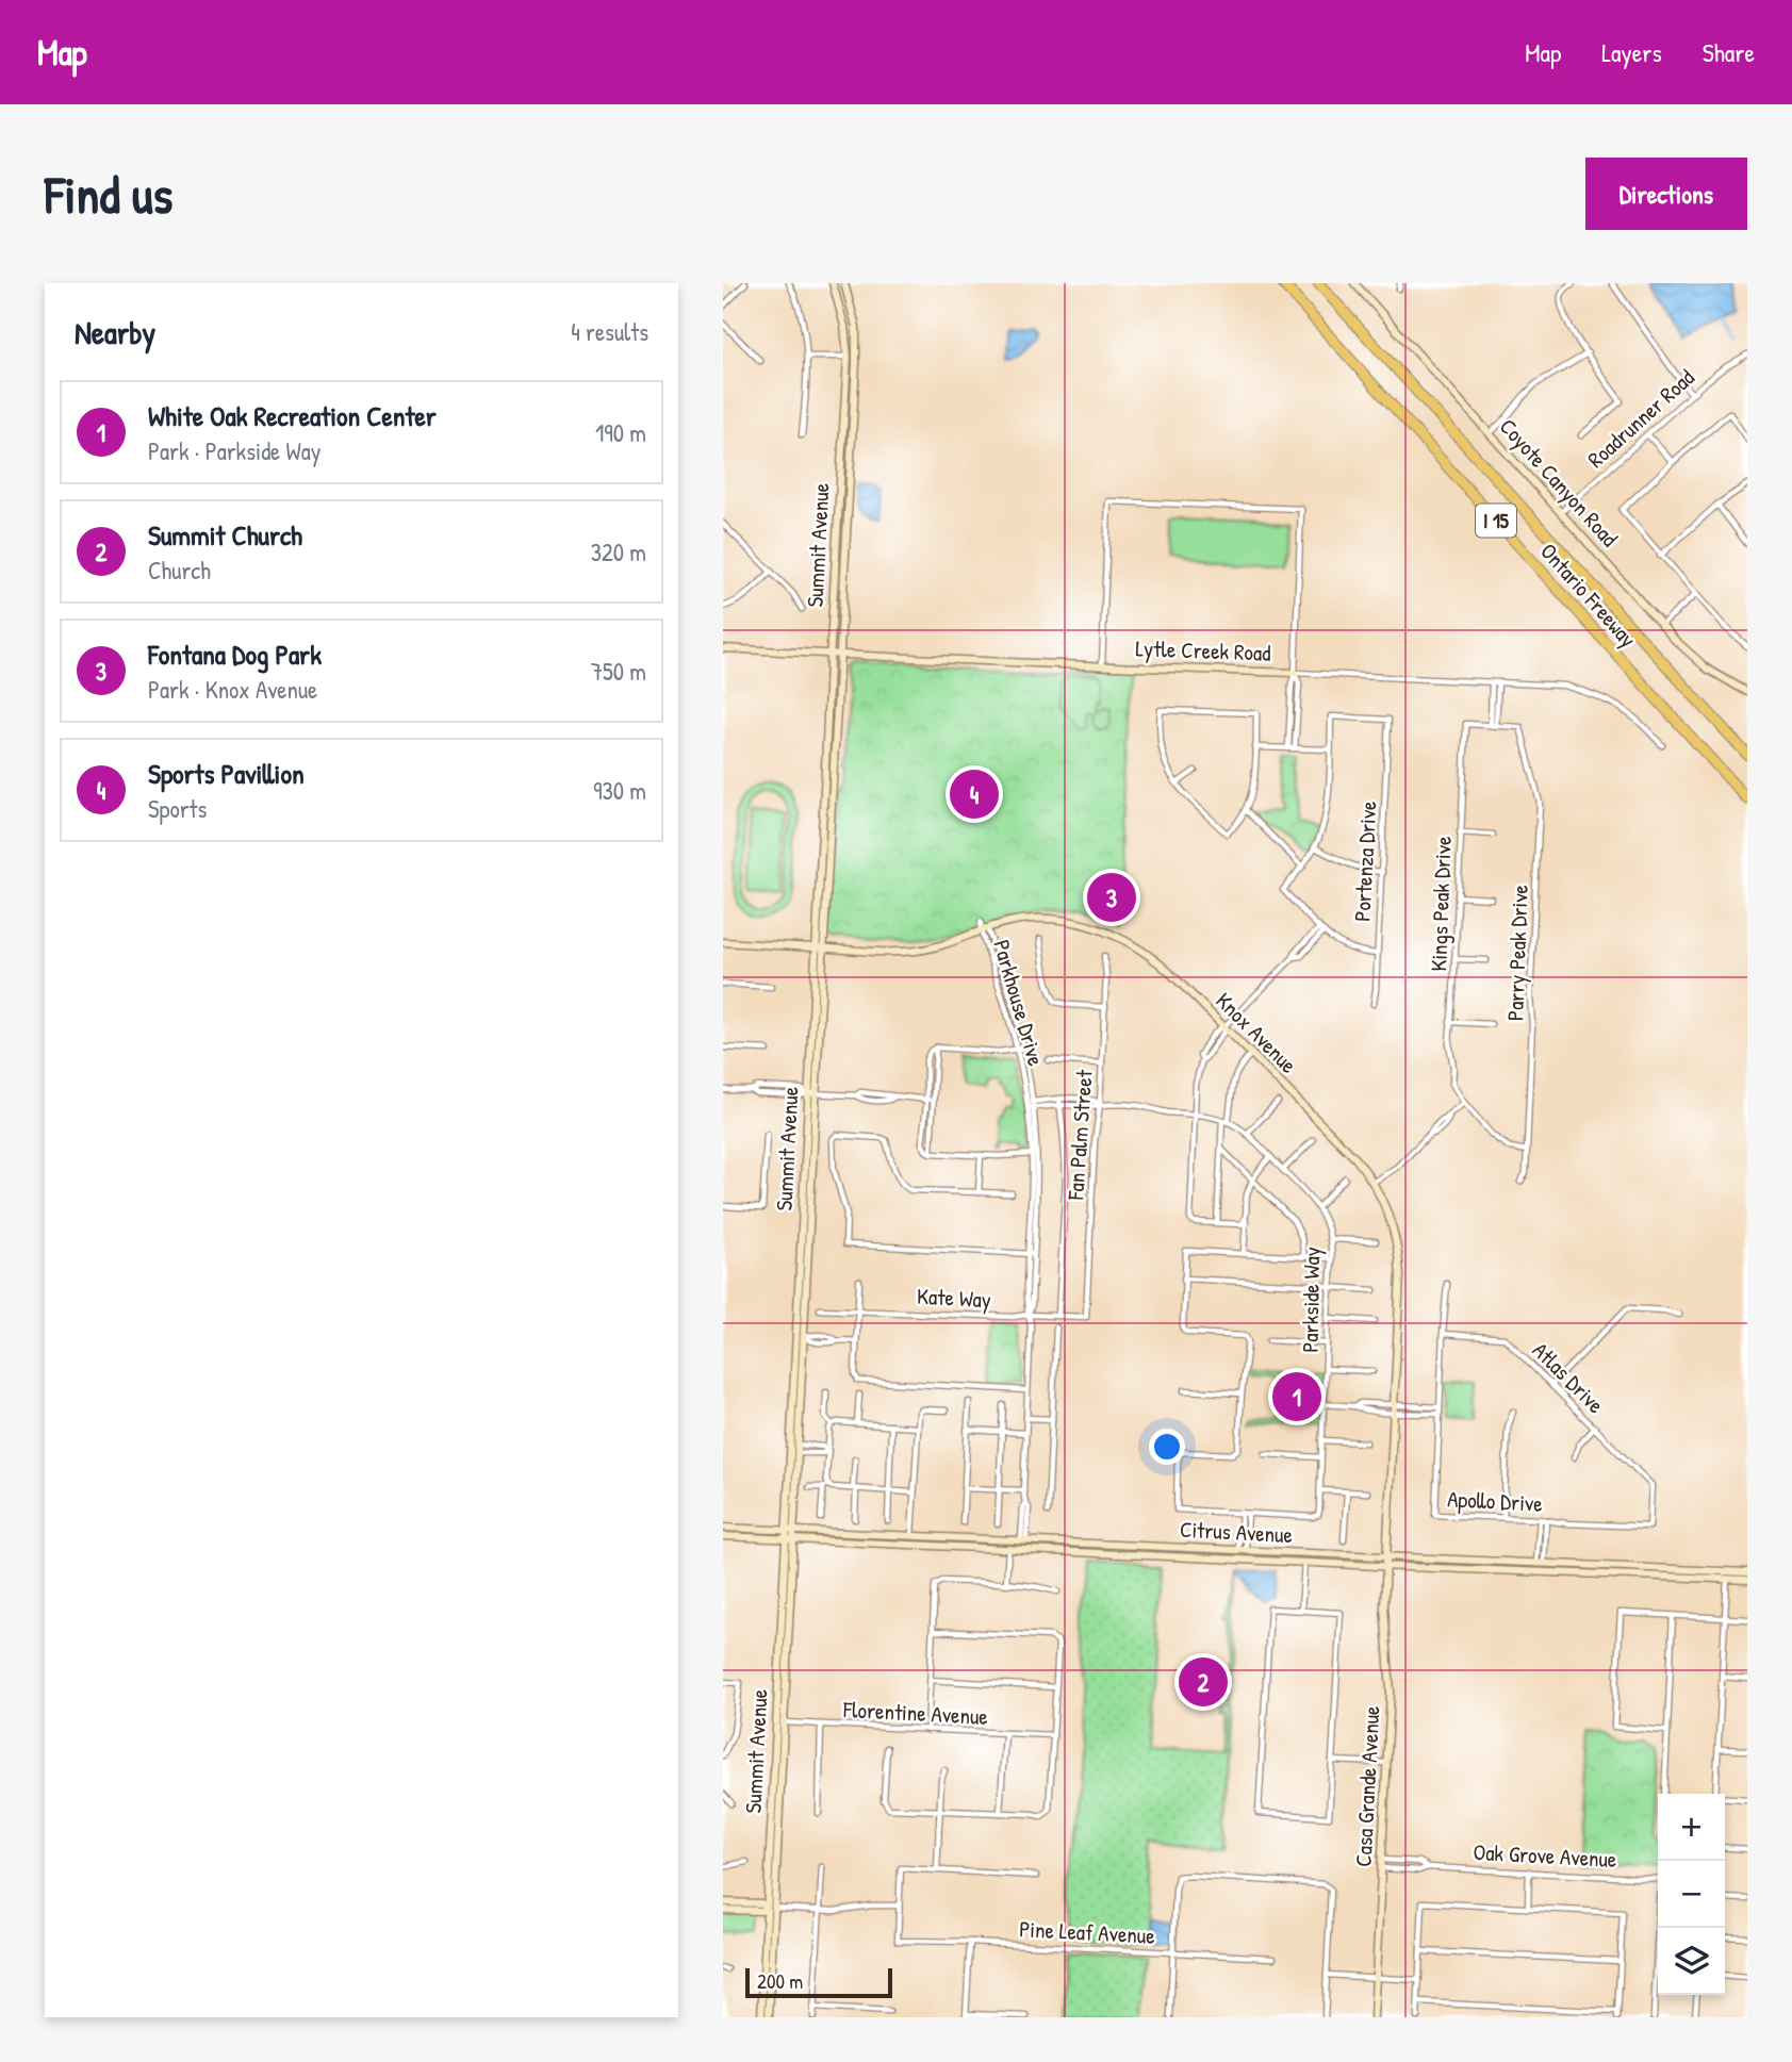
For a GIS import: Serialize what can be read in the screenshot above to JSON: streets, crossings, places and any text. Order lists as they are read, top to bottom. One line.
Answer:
{"streets":{"highway":["I 15","Ontario Freeway"],"main road":["Coyote Canyon Road","Summit Avenue","Lytle Creek Road","Knox Avenue","Citrus Avenue","Casa Grande Avenue"],"street":["Roadrunner Road","Portenza Drive","Kings Peak Drive","Parry Peak Drive","Parkhouse Drive","Fan Palm Street","Kate Way","Parkside Way","Atlas Drive","Apollo Drive","Florentine Avenue","Oak Grove Avenue","Pine Leaf Avenue"]},"crossings":[["Roadrunner Road","Coyote Canyon Road"],["Summit Avenue","Lytle Creek Road"],["Summit Avenue","Knox Avenue"],["Summit Avenue","Citrus Avenue"],["Summit Avenue","Florentine Avenue"],["Kings Peak Drive","Parry Peak Drive"],["Parkhouse Drive","Knox Avenue"],["Parkhouse Drive","Kate Way"],["Parkhouse Drive","Parkside Way"],["Parkhouse Drive","Citrus Avenue"],["Knox Avenue","Citrus Avenue"],["Knox Avenue","Casa Grande Avenue"],["Fan Palm Street","Kate Way"],["Fan Palm Street","Parkside Way"],["Atlas Drive","Apollo Drive"],["Citrus Avenue","Casa Grande Avenue"],["Casa Grande Avenue","Oak Grove Avenue"]],"scale_bar":"200 m","page":{"header":"Map","nav":["Map","Layers","Share"],"buttons":"Directions","title":"Find us","heading":["Nearby","4 results"],"list":[{"mark":"1","name":"White Oak Recreation Center","note":"Park · Parkside Way","value":"190 m"},{"mark":"2","name":"Summit Church","note":"Church","value":"320 m"},{"mark":"3","name":"Fontana Dog Park","note":"Park · Knox Avenue","value":"750 m"},{"mark":"4","name":"Sports Pavillion","note":"Sports","value":"930 m"}],"pins":["4","3","1","2"],"map_buttons":["+","−"],"scale":"200 m"}}
